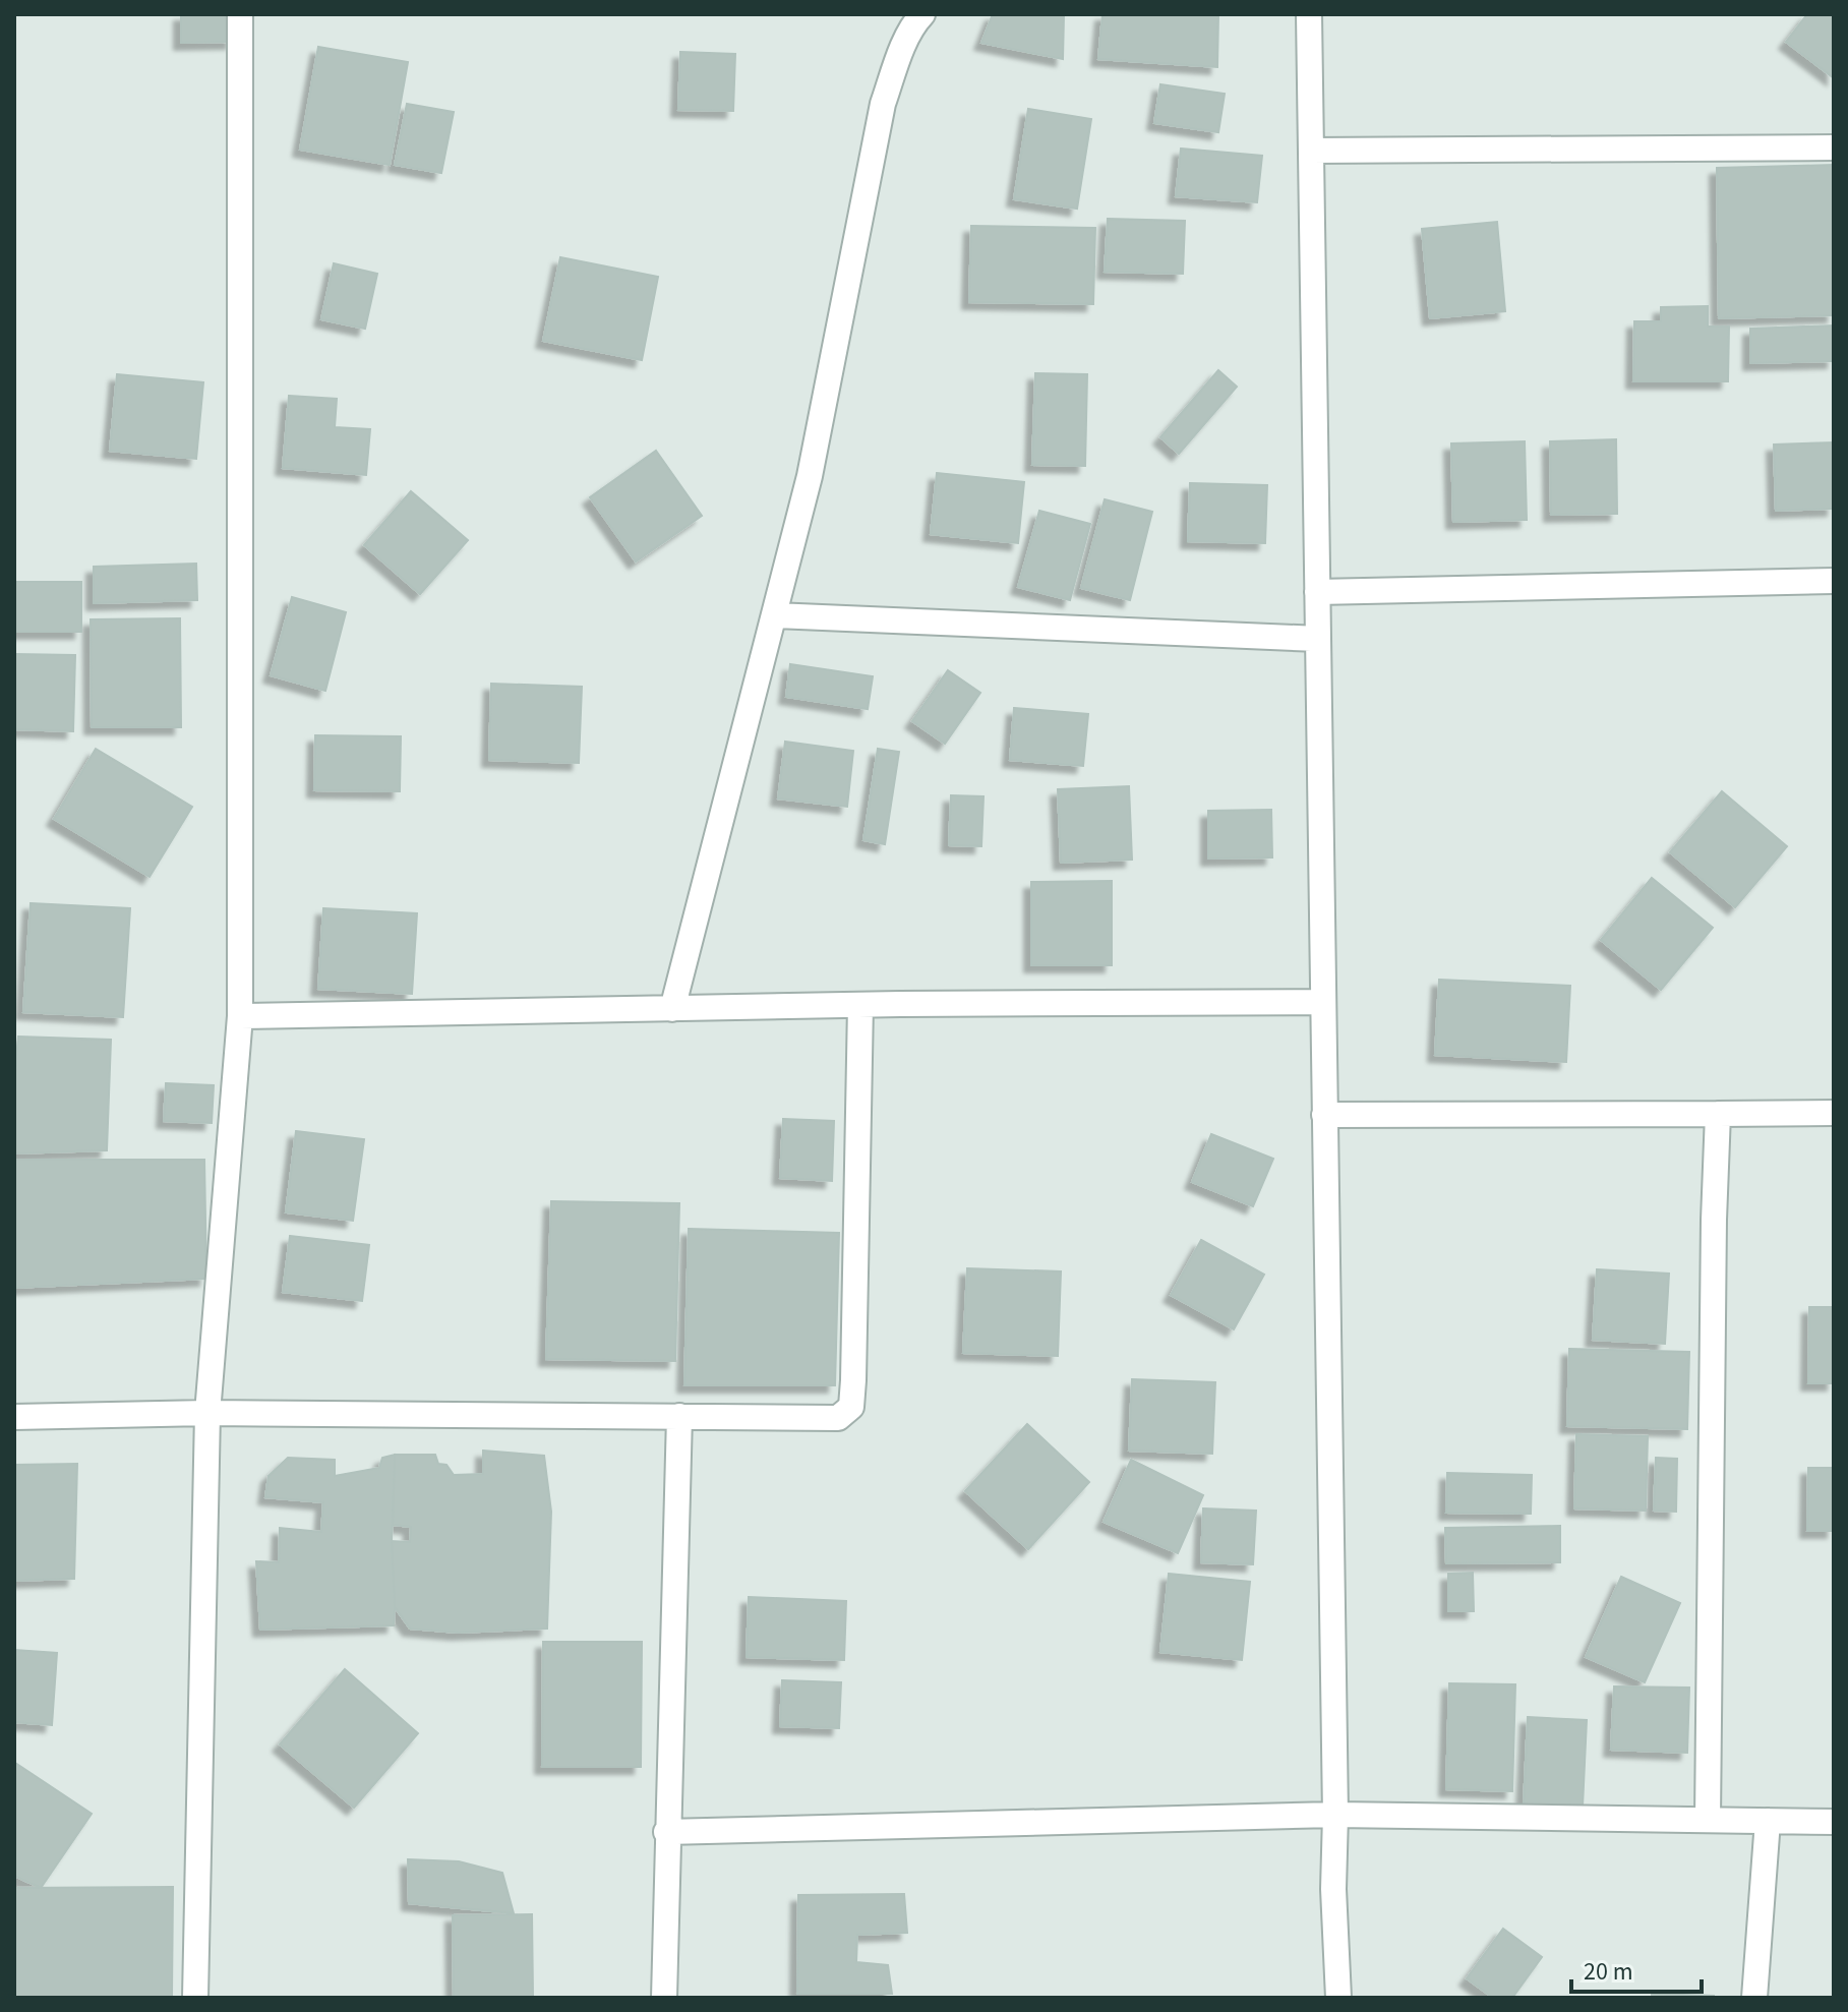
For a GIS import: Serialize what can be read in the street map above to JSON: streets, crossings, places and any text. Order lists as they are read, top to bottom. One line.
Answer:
{"scale_bar":"20 m"}
